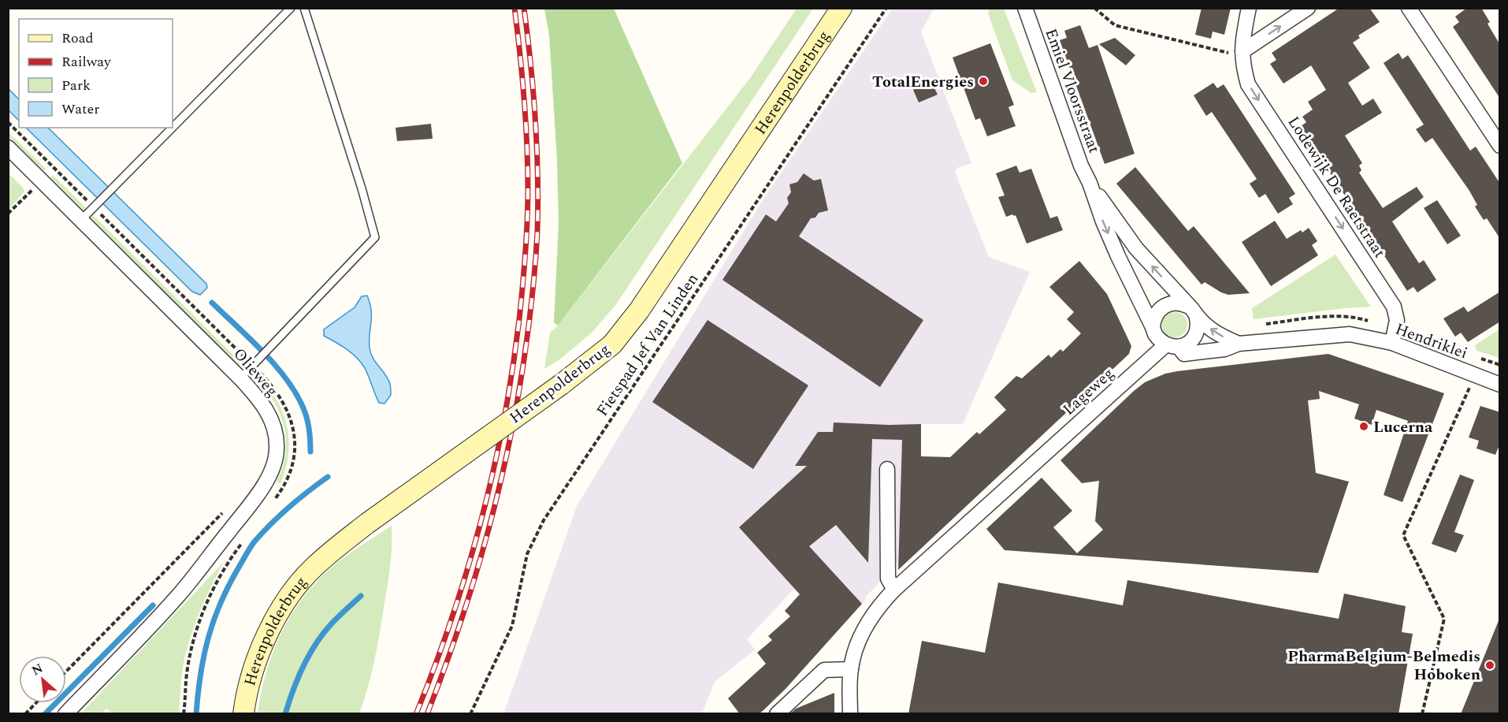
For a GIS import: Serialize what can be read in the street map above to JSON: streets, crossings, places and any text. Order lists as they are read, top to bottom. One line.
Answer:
{"streets":{"street":["Herenpolderbrug","Emiel Vloorsstraat","Lodewijk De Raetstraat","Hendriklei","Olieweg","Lageweg"],"path":["Fietspad Jef Van Linden"]},"crossings":[["Emiel Vloorsstraat","Hendriklei"],["Emiel Vloorsstraat","Lageweg"],["Lodewijk De Raetstraat","Hendriklei"]],"one_way":["Lodewijk De Raetstraat"],"places":["TotalEnergies","Lucerna","PharmaBelgium-Belmedis Hoboken"],"legend":["Road","Railway","Park","Water"],"north":"top left"}
